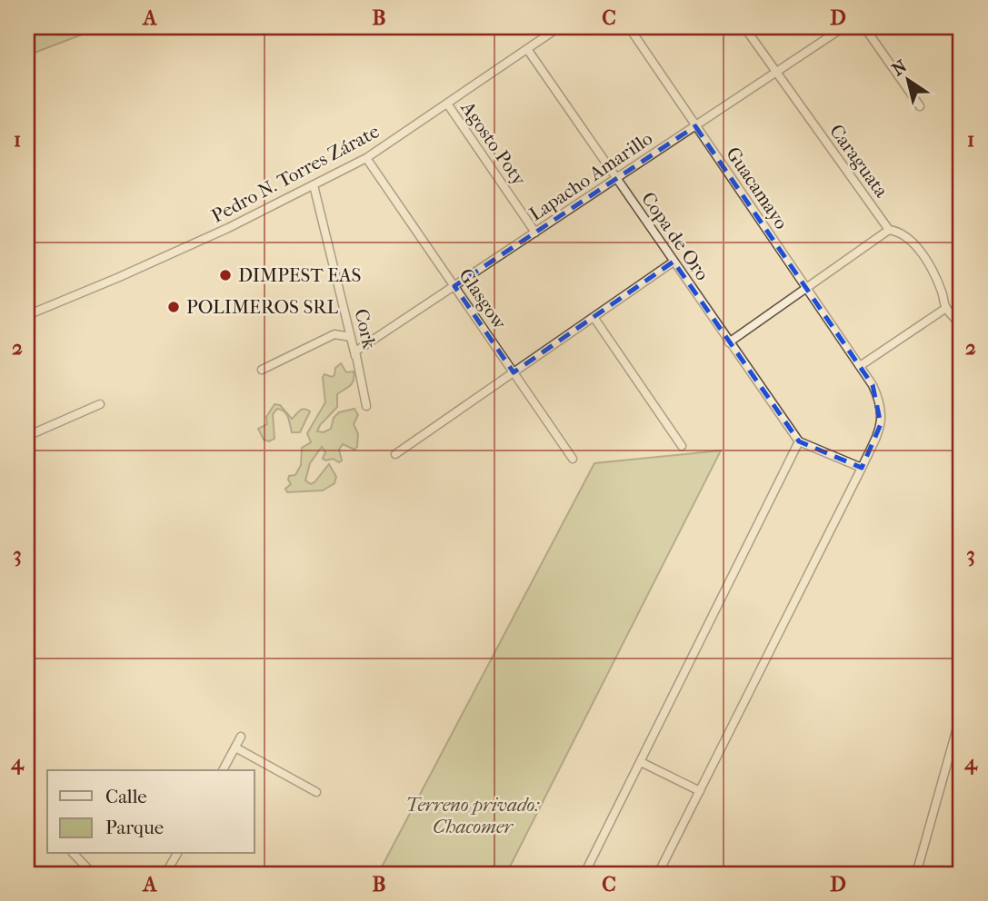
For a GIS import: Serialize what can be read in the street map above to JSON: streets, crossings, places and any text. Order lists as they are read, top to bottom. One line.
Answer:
{"streets":{"street":["Agosto Poty","Caraguata","Pedro N. Torres Zárate","Lapacho Amarillo","Guacamayo","Copa de Oro","Glasgow","Cork"]},"crossings":[["Agosto Poty","Pedro N. Torres Zárate"],["Agosto Poty","Lapacho Amarillo"],["Caraguata","Lapacho Amarillo"],["Pedro N. Torres Zárate","Copa de Oro"],["Pedro N. Torres Zárate","Glasgow"],["Pedro N. Torres Zárate","Cork"],["Lapacho Amarillo","Guacamayo"],["Lapacho Amarillo","Copa de Oro"],["Lapacho Amarillo","Glasgow"],["Lapacho Amarillo","Cork"]],"parks":["Terreno privado: Chacomer"],"places":["DIMPEST EAS","POLIMEROS SRL"],"legend":["Calle","Parque"],"north":"top left","grid":{"columns":["A","B","C","D"],"rows":["1","2","3","4"]}}
